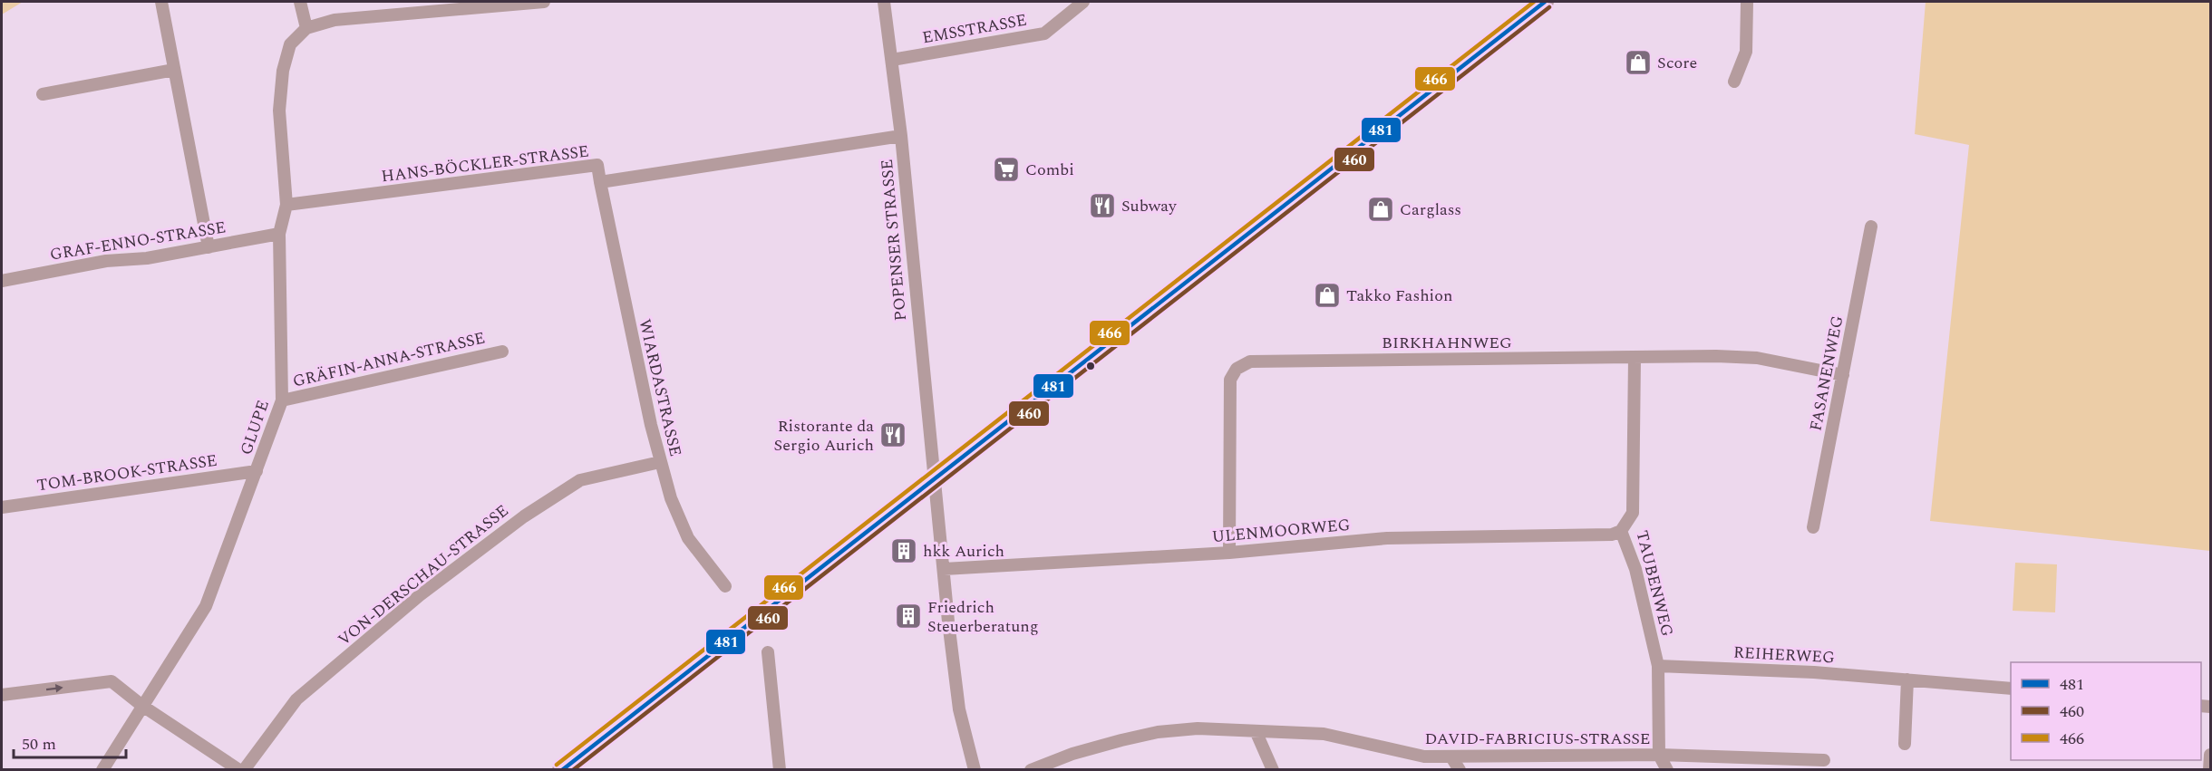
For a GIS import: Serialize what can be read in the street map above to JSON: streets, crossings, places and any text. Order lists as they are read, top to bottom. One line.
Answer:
{"streets":{"street":["EMSSTRASSE","HANS-BÖCKLER-STRASSE","POPENSER STRASSE","GRAF-ENNO-STRASSE","BIRKHAHNWEG","GRÄFIN-ANNA-STRASSE","FASANENWEG","WIARDASTRASSE","GLUPE","TOM-BROOK-STRASSE","ULENMOORWEG","VON-DERSCHAU-STRASSE","TAUBENWEG","REIHERWEG","DAVID-FABRICIUS-STRASSE"]},"crossings":[["EMSSTRASSE","POPENSER STRASSE"],["HANS-BÖCKLER-STRASSE","POPENSER STRASSE"],["HANS-BÖCKLER-STRASSE","WIARDASTRASSE"],["HANS-BÖCKLER-STRASSE","GLUPE"],["POPENSER STRASSE","ULENMOORWEG"],["GRAF-ENNO-STRASSE","GLUPE"],["BIRKHAHNWEG","FASANENWEG"],["BIRKHAHNWEG","ULENMOORWEG"],["BIRKHAHNWEG","TAUBENWEG"],["GRÄFIN-ANNA-STRASSE","GLUPE"],["WIARDASTRASSE","VON-DERSCHAU-STRASSE"],["GLUPE","TOM-BROOK-STRASSE"],["GLUPE","VON-DERSCHAU-STRASSE"],["ULENMOORWEG","TAUBENWEG"],["TAUBENWEG","REIHERWEG"],["TAUBENWEG","DAVID-FABRICIUS-STRASSE"]],"places":{"shop":["Score","Carglass","Takko Fashion"],"supermarket":["Combi"],"restaurant":["Subway","Ristorante da Sergio Aurich"],"building":["hkk Aurich","Friedrich Steuerberatung"]},"lines":["transit line 481","transit line 466","transit line 460"],"legend":["481","460","466"],"scale_bar":"50 m"}
